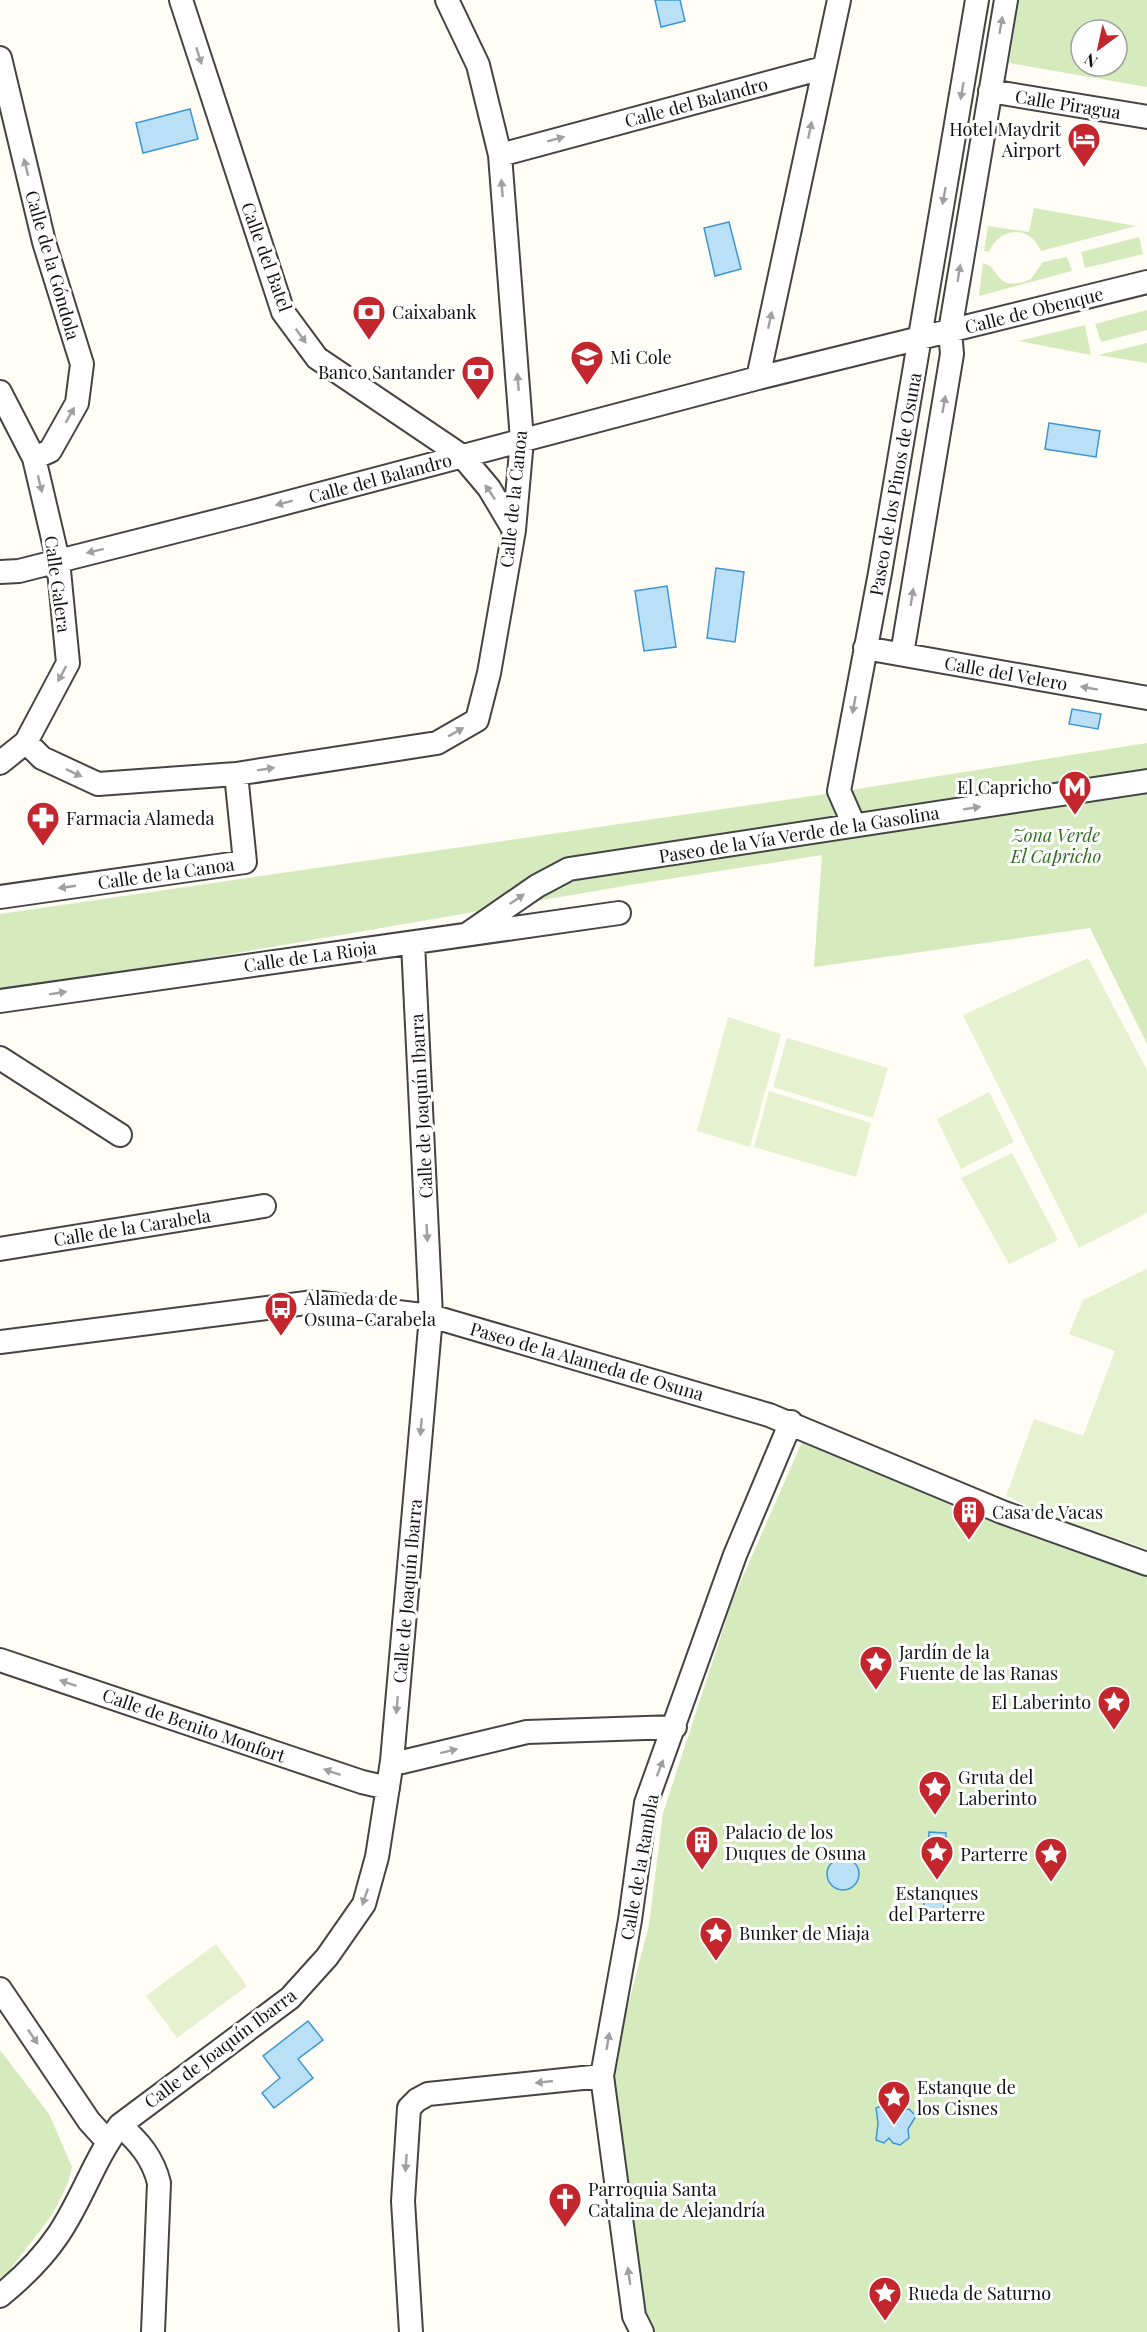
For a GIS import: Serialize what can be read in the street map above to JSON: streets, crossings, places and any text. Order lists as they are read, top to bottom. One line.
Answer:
{"streets":{"street":["Calle del Balandro","Calle Piragua","Calle del Batel","Calle de la Góndola","Calle de Obenque","Paseo de los Pinos de Osuna","Calle de la Canoa","Calle Galera","Calle del Velero","Paseo de la Vía Verde de la Gasolina","Calle de La Rioja","Calle de Joaquín Ibarra","Calle de la Carabela","Paseo de la Alameda de Osuna","Calle de Benito Monfort","Calle de la Rambla"]},"crossings":[["Calle del Balandro","Calle del Batel"],["Calle del Balandro","Calle de Obenque"],["Calle del Balandro","Paseo de los Pinos de Osuna"],["Calle del Balandro","Calle de la Canoa"],["Calle del Balandro","Calle Galera"],["Calle Piragua","Paseo de los Pinos de Osuna"],["Calle del Batel","Calle de la Canoa"],["Calle de la Góndola","Calle Galera"],["Calle de Obenque","Paseo de los Pinos de Osuna"],["Paseo de los Pinos de Osuna","Calle del Velero"],["Paseo de los Pinos de Osuna","Paseo de la Vía Verde de la Gasolina"],["Calle de la Canoa","Calle Galera"],["Paseo de la Vía Verde de la Gasolina","Calle de La Rioja"],["Calle de La Rioja","Calle de Joaquín Ibarra"],["Calle de Joaquín Ibarra","Paseo de la Alameda de Osuna"],["Calle de Joaquín Ibarra","Calle de Benito Monfort"],["Paseo de la Alameda de Osuna","Calle de la Rambla"]],"one_way":["Calle de la Góndola","Calle Galera","Calle del Velero","Paseo de la Vía Verde de la Gasolina","Calle de La Rioja","Calle de Joaquín Ibarra","Calle de Benito Monfort","Calle de la Rambla"],"parks":["Zona Verde El Capricho"],"places":{"hotel":["Hotel Maydrit Airport"],"bank":["Caixabank","Banco Santander"],"school or university":["Mi Cole"],"metro station":["El Capricho"],"pharmacy":["Farmacia Alameda"],"bus stop":["Alameda de Osuna-Carabela"],"building":["Casa de Vacas","Palacio de los Duques de Osuna"],"place":["Jardín de la Fuente de las Ranas","El Laberinto","Gruta del Laberinto","Estanques del Parterre","Parterre","Bunker de Miaja","Estanque de los Cisnes","Rueda de Saturno"],"church":["Parroquia Santa Catalina de Alejandría"]},"north":"bottom left"}
